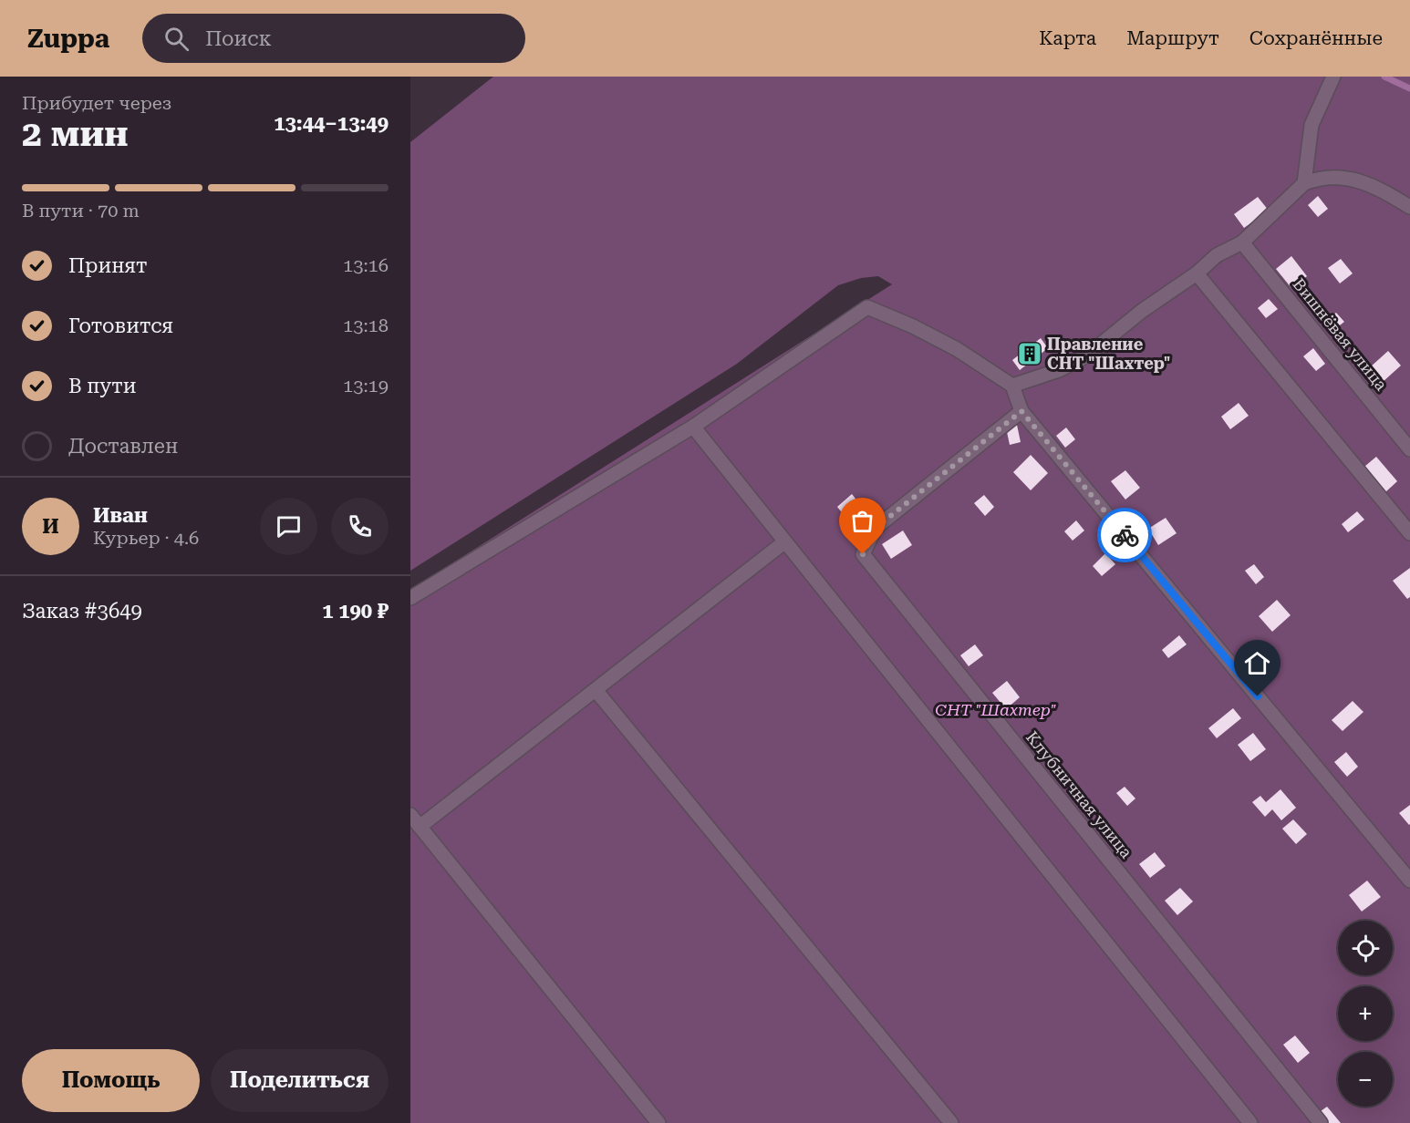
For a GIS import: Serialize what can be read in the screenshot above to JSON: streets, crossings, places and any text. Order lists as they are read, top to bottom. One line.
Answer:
{"streets":{"lane":["Вишнёвая улица","Клубничная улица"]},"parks":["СНТ \"Шахтер\""],"places":{"building":["Правление СНТ \"Шахтер\""]},"page":{"header":"Zuppa","search":"Поиск","nav":["Карта","Маршрут","Сохранённые"],"heading":["2 мин","Прибудет через","13:44–13:49"],"panel":["Иван","Курьер · 4.6","Заказ #3649","1 190 ₽"],"bar":"В пути · 70 m","list":[["Принят","13:16"],["Готовится","13:18"],["В пути","13:19"],"Доставлен"],"round":"И","map_buttons":["+","−"],"buttons":["Помощь","Поделиться"]}}
